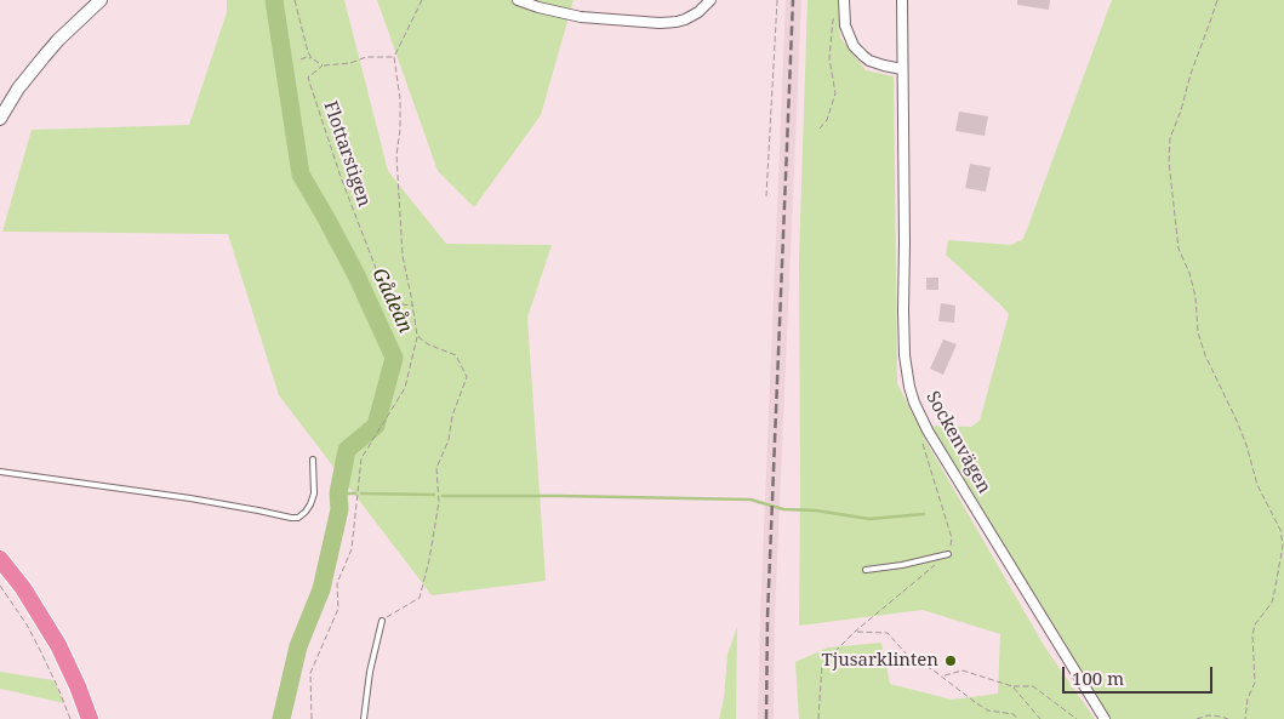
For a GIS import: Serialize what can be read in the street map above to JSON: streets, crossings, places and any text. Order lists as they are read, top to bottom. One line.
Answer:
{"streets":{"street":["Sockenvägen"],"path":["Flottarstigen"]},"water":["Gådeån"],"places":["Tjusarklinten"],"scale_bar":"100 m"}
